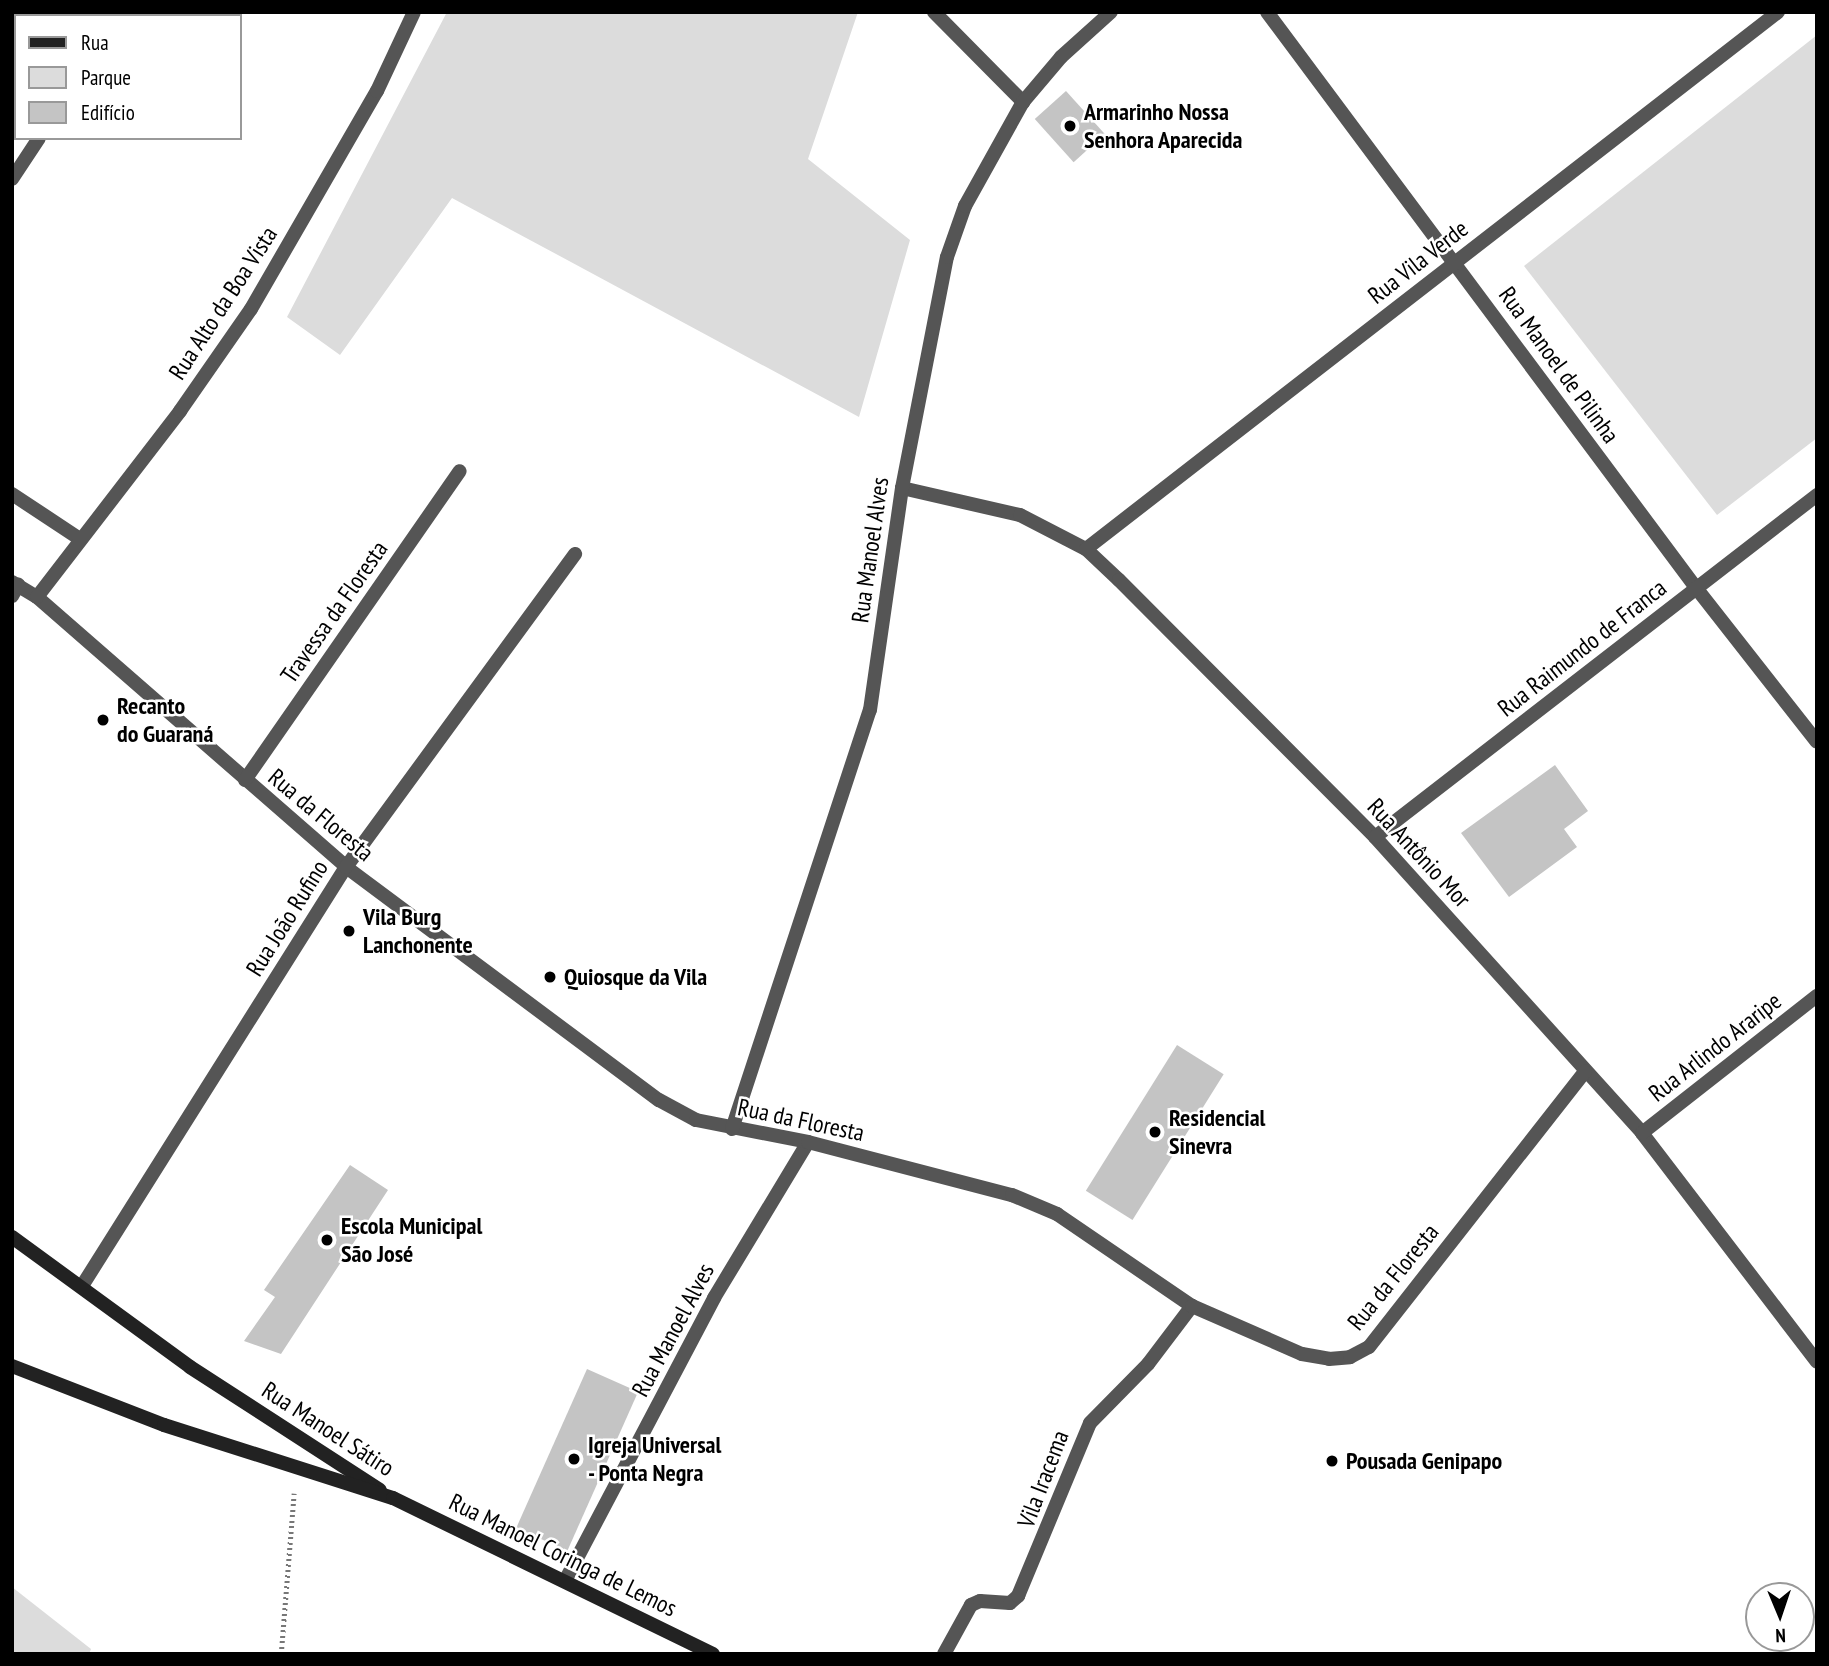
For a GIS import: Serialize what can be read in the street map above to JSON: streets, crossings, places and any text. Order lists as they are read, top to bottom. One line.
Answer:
{"streets":{"main road":["Rua Manoel Sátiro","Rua Manoel Coringa de Lemos"],"street":["Rua Vila Verde","Rua Alto da Boa Vista","Rua Manoel de Pilinha","Rua Manoel Alves","Travessa da Floresta","Rua Raimundo de Franca","Rua da Floresta","Rua Antônio Mor","Rua João Rufino","Rua Arlindo Araripe","Vila Iracema"]},"crossings":[["Rua Vila Verde","Rua Manoel de Pilinha"],["Rua Vila Verde","Rua Antônio Mor"],["Rua Alto da Boa Vista","Rua da Floresta"],["Rua Manoel de Pilinha","Rua Raimundo de Franca"],["Rua Manoel Alves","Rua da Floresta"],["Rua Manoel Alves","Rua Antônio Mor"],["Rua Manoel Alves","Rua Manoel Coringa de Lemos"],["Travessa da Floresta","Rua da Floresta"],["Rua Raimundo de Franca","Rua Antônio Mor"],["Rua da Floresta","Rua Antônio Mor"],["Rua da Floresta","Rua João Rufino"],["Rua da Floresta","Vila Iracema"],["Rua Antônio Mor","Rua Arlindo Araripe"],["Rua João Rufino","Rua Manoel Sátiro"],["Rua Manoel Sátiro","Rua Manoel Coringa de Lemos"]],"places":["Armarinho Nossa Senhora Aparecida","Recanto do Guaraná","Vila Burg Lanchonente","Quiosque da Vila","Residencial Sinevra","Escola Municipal São José","Igreja Universal - Ponta Negra","Pousada Genipapo"],"legend":["Rua","Parque","Edifício"],"north":"bottom"}
